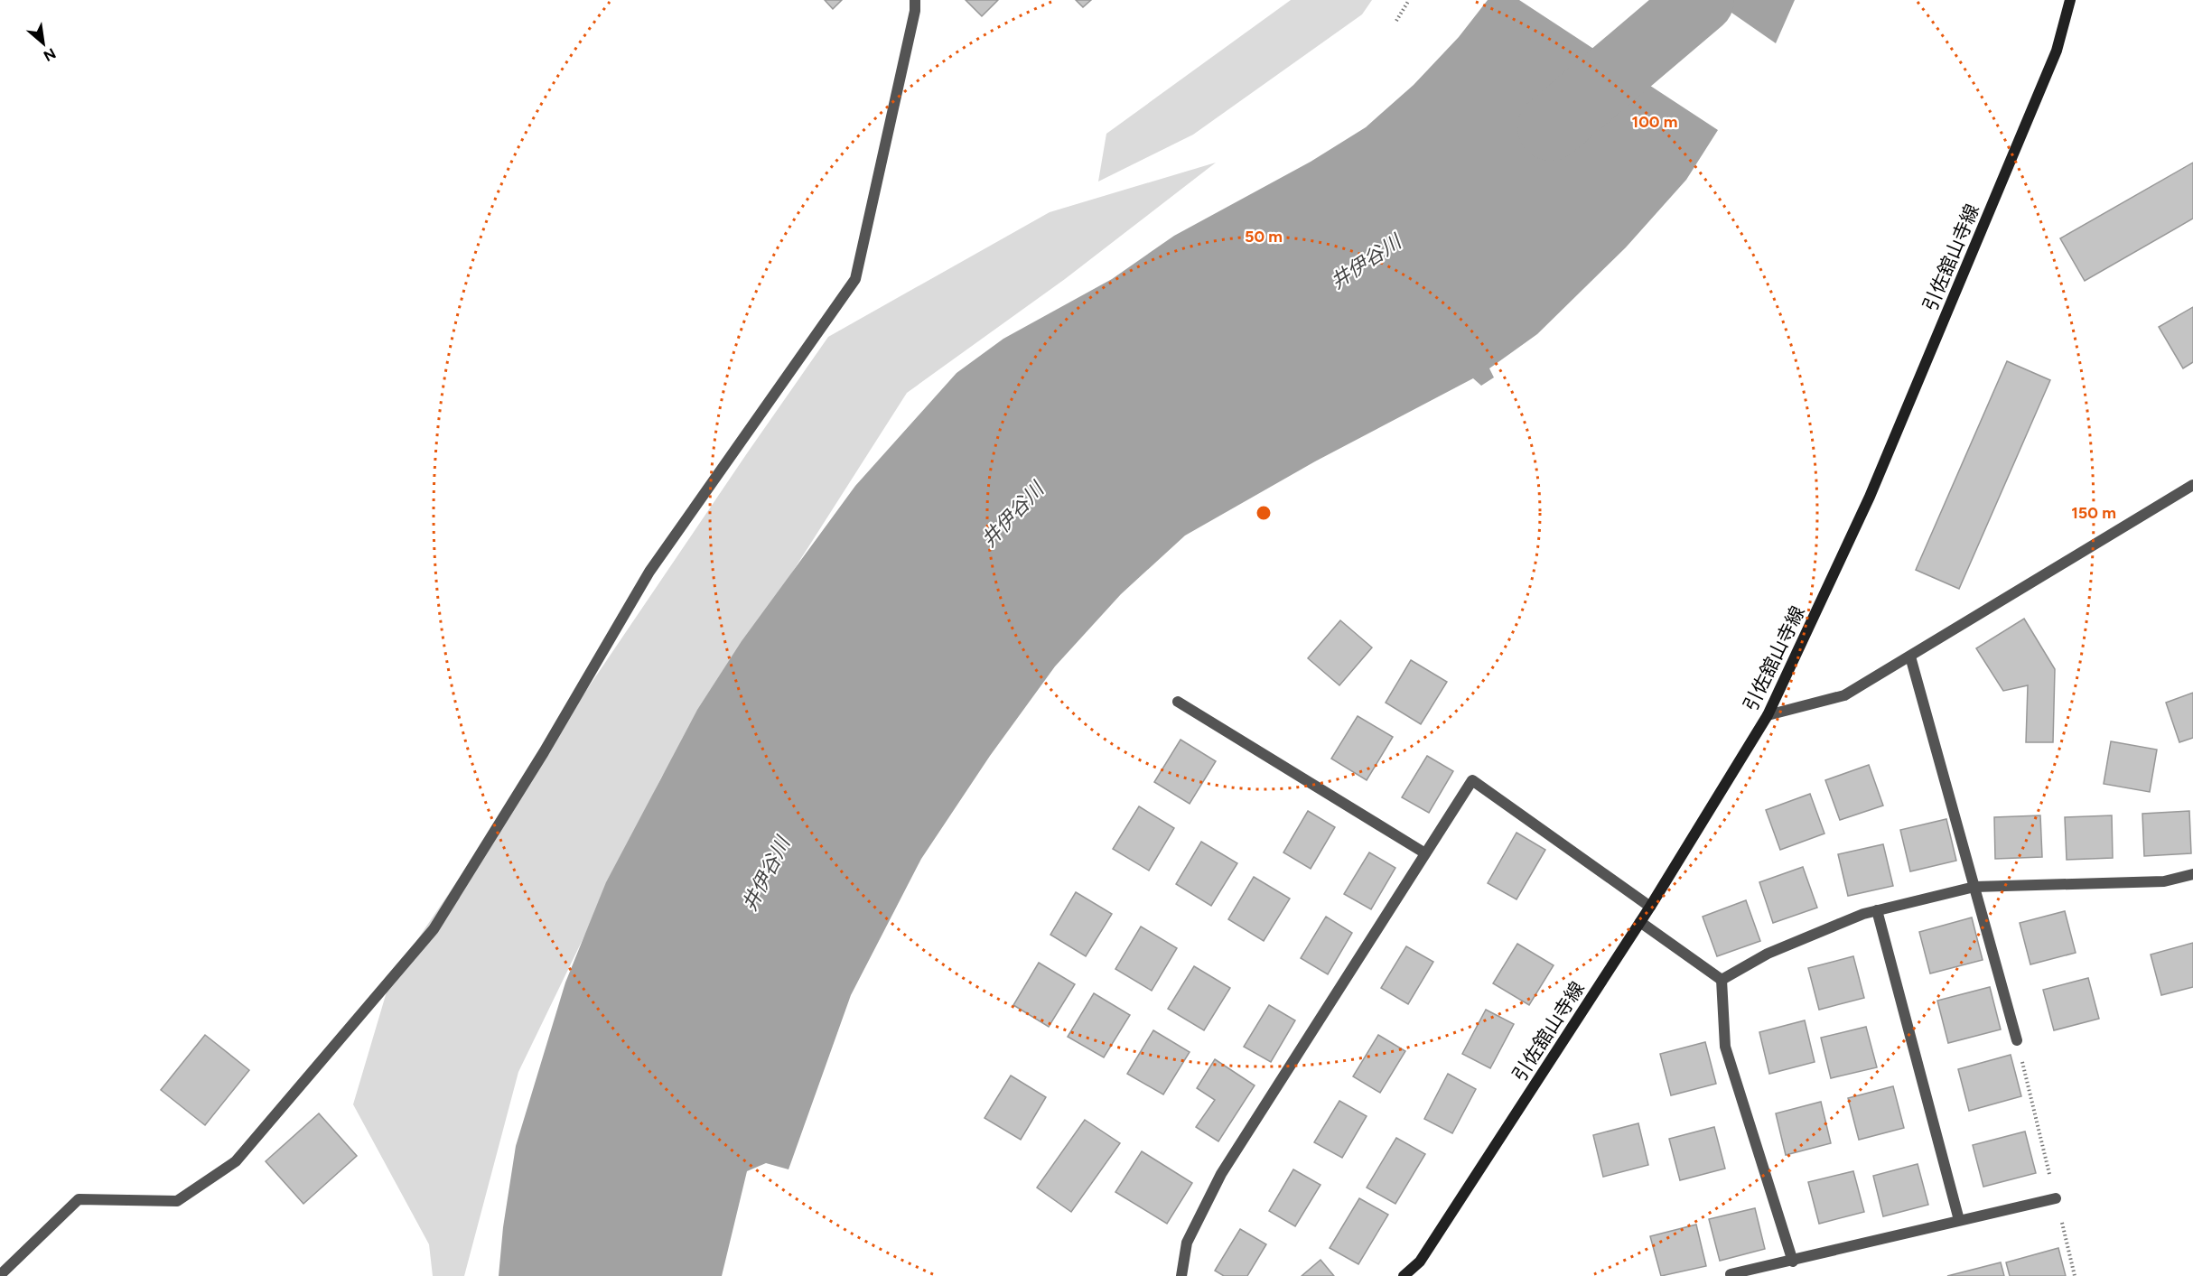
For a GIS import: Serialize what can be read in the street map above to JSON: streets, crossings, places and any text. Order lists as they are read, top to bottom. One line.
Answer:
{"streets":{"main road":["引佐舘山寺線"]},"water":["井伊谷川"],"north":"bottom right","rings":["100 m","50 m","150 m"]}
